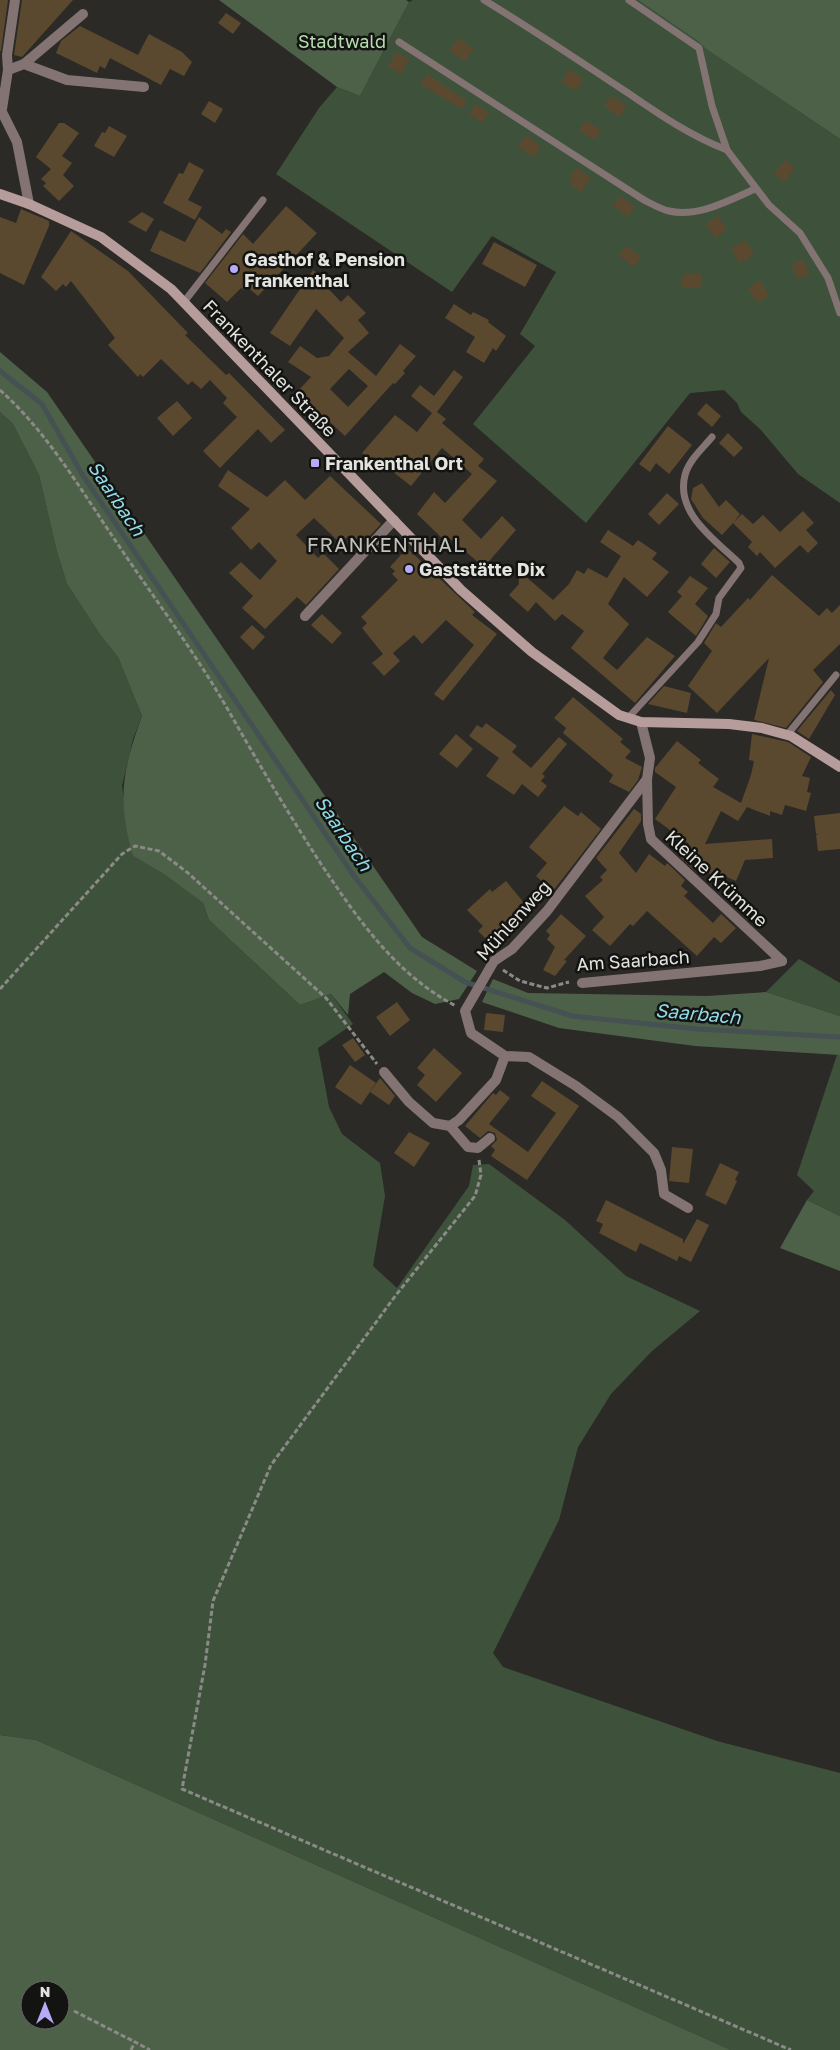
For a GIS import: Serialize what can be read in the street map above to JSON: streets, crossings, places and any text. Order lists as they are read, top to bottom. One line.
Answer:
{"streets":{"main road":["Frankenthaler Straße"],"street":["Kleine Krümme","Mühlenweg","Am Saarbach"]},"crossings":[["Frankenthaler Straße","Kleine Krümme"],["Kleine Krümme","Mühlenweg"],["Kleine Krümme","Am Saarbach"],["Mühlenweg","Am Saarbach"]],"districts":["FRANKENTHAL"],"water":["Saarbach"],"parks":["Stadtwald"],"places":{"other":["Gasthof & Pension Frankenthal","Gaststätte Dix"],"transit":["Frankenthal Ort"]},"north":"top"}
